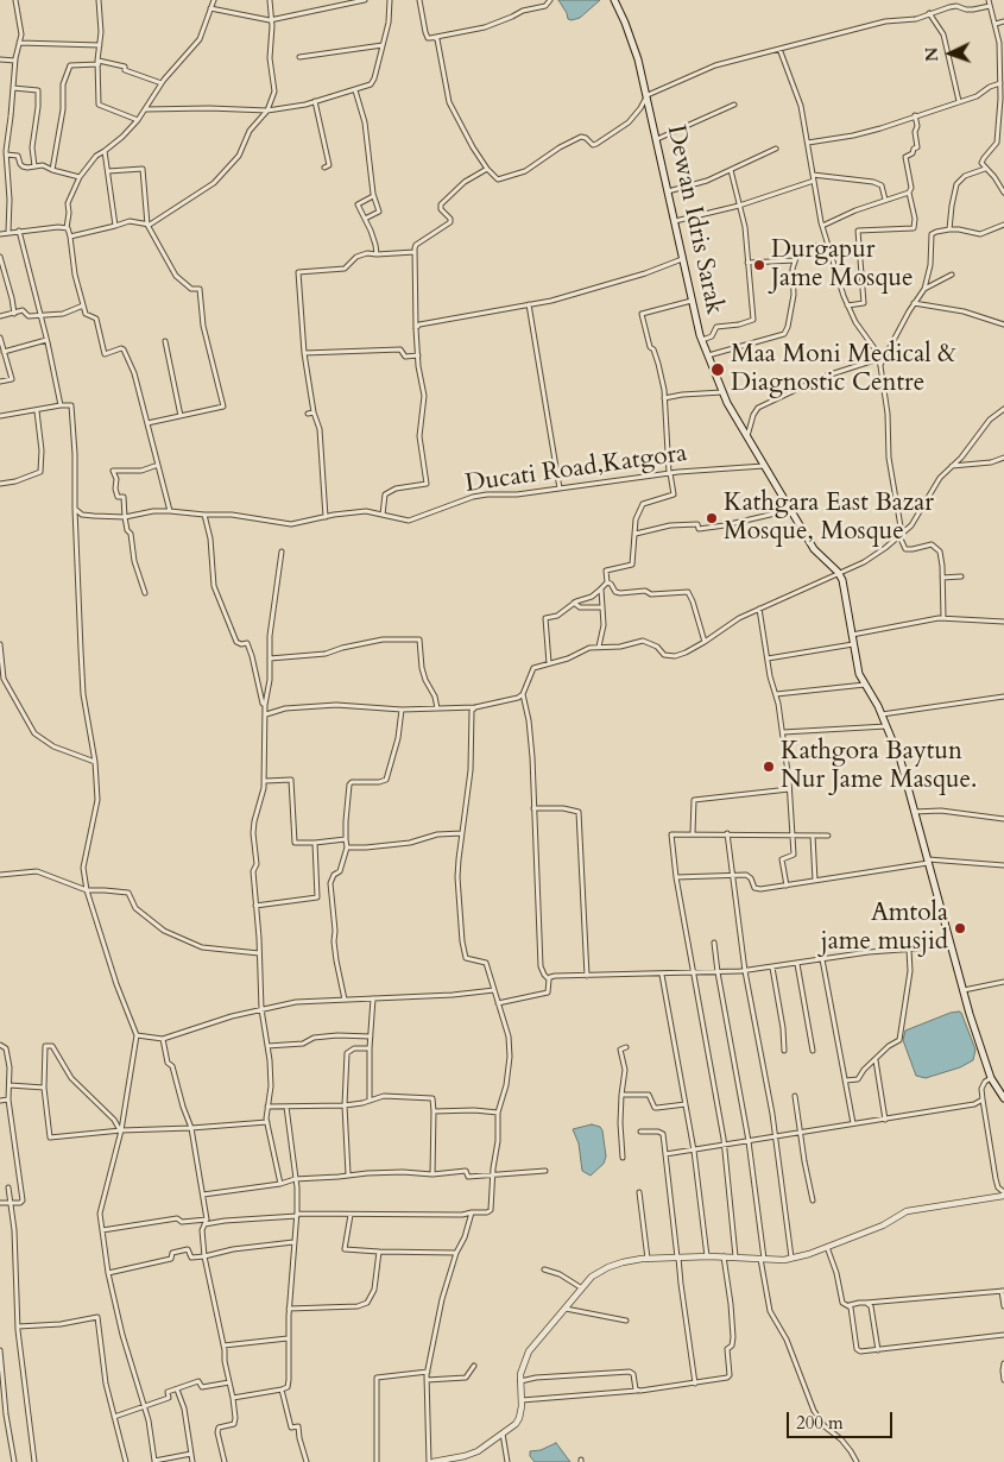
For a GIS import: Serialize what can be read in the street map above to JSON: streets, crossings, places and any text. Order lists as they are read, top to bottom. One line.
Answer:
{"streets":{"main road":["Dewan Idris Sarak"],"street":["Ducati Road,Katgora"]},"crossings":[["Dewan Idris Sarak","Ducati Road,Katgora"]],"places":["Durgapur Jame Mosque","Maa Moni Medical & Diagnostic Centre","Kathgara East Bazar Mosque, Mosque","Kathgora Baytun Nur Jame Masque.","Amtola jame musjid"],"scale_bar":"200 m","north":"left"}
